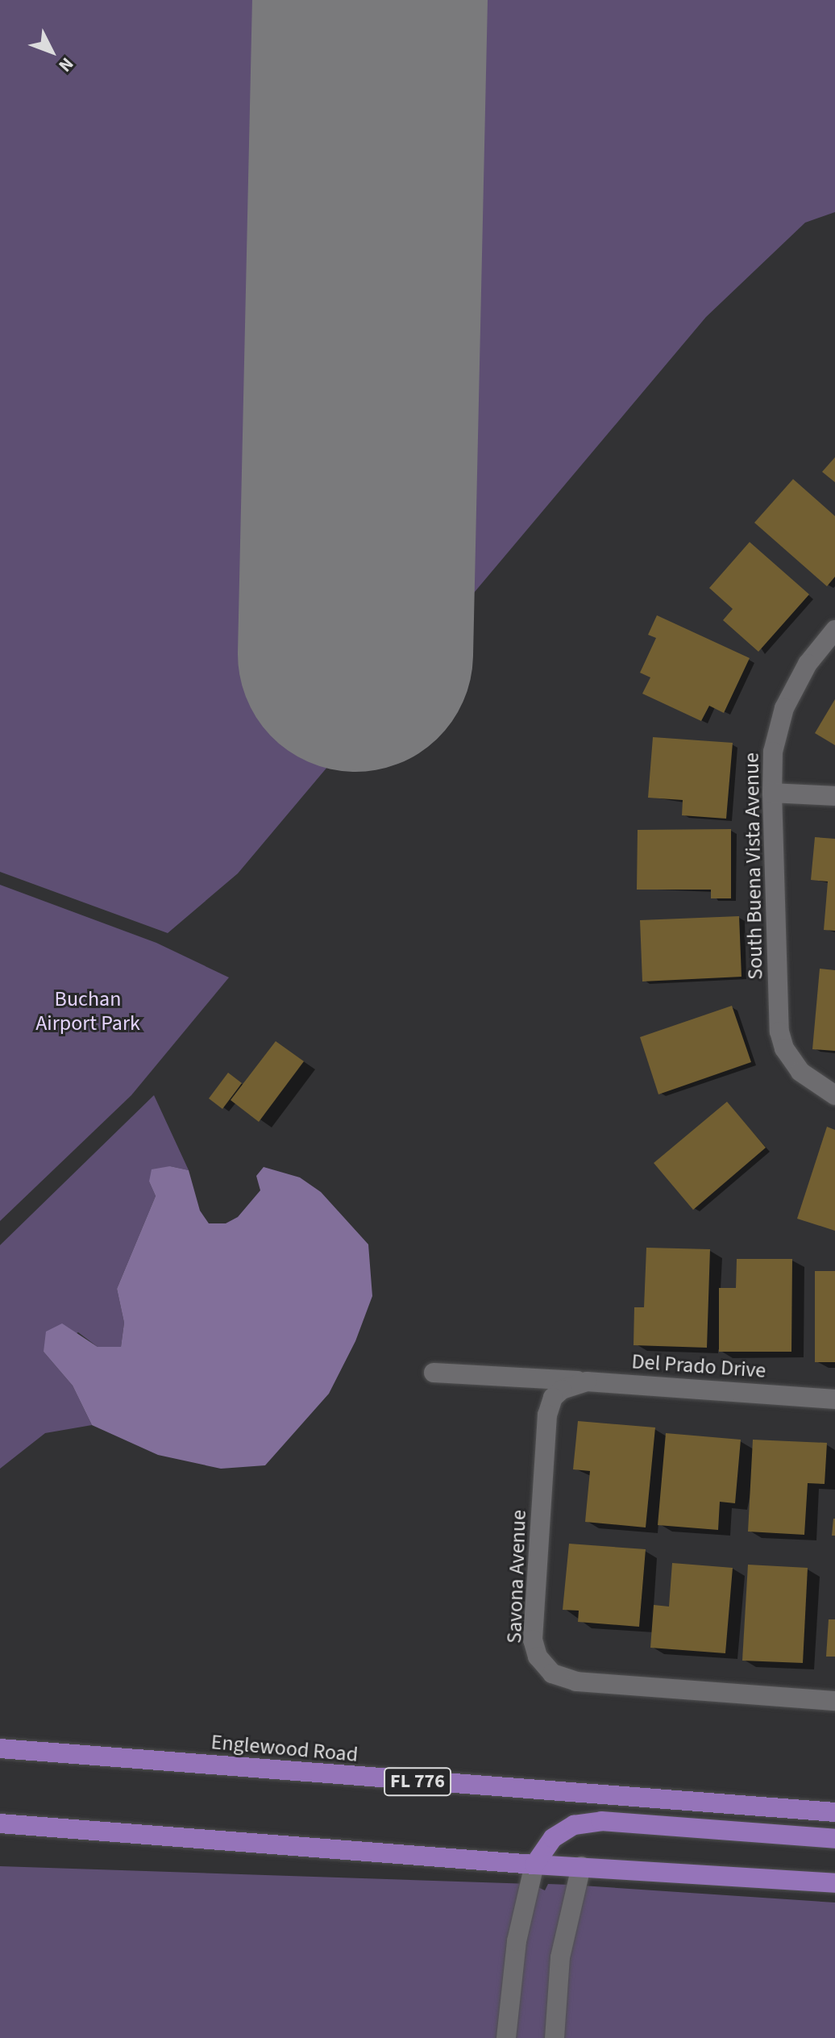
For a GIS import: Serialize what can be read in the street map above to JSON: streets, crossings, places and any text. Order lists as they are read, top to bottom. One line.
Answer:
{"streets":{"main road":["Englewood Road","FL 776"],"street":["South Buena Vista Avenue","Del Prado Drive","Savona Avenue"]},"crossings":[["Del Prado Drive","Savona Avenue"]],"parks":["Buchan Airport Park"],"north":"bottom right"}
